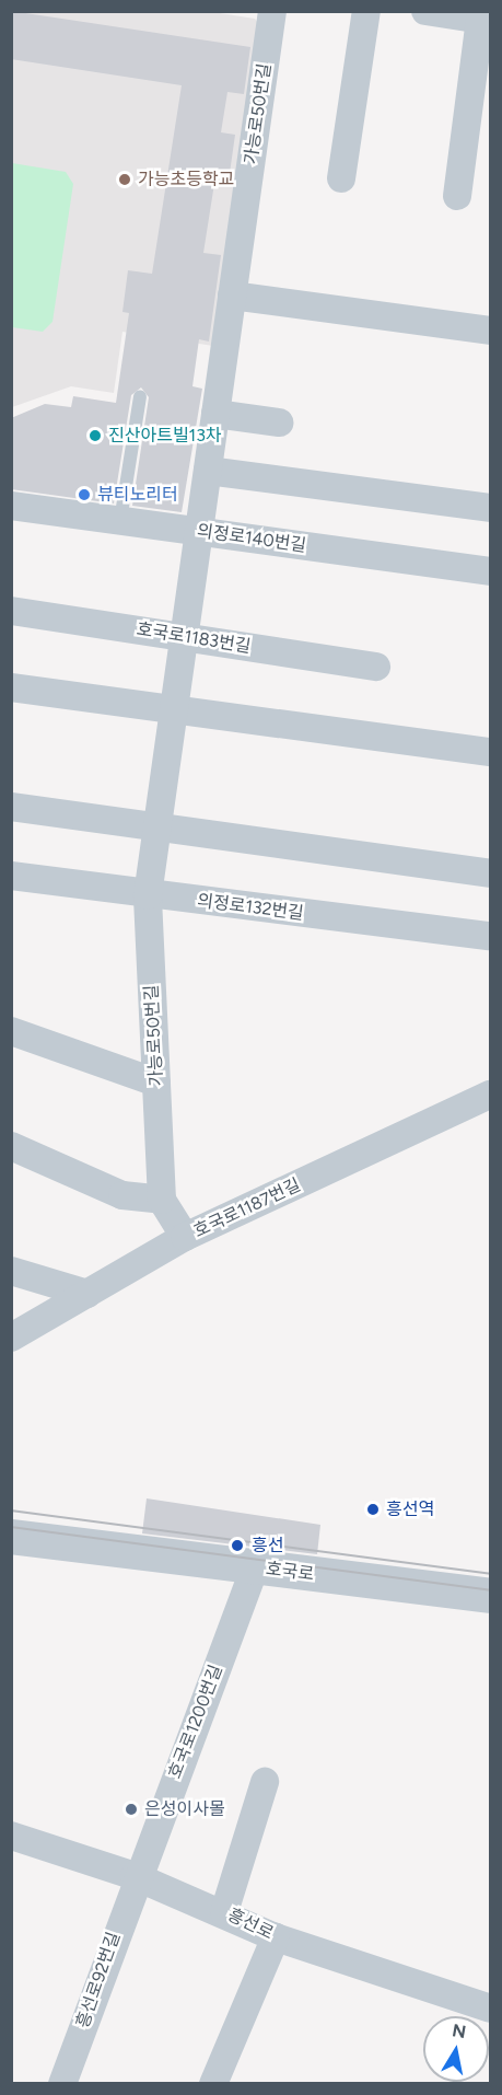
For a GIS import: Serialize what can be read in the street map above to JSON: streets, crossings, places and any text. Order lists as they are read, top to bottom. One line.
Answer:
{"streets":{"street":["가능로50번길","의정로140번길","호국로1183번길","의정로132번길","호국로1187번길","호국로","호국로1200번길","흥선로","흥선로92번길"]},"crossings":[["가능로50번길","의정로140번길"],["가능로50번길","호국로1183번길"],["가능로50번길","의정로132번길"],["가능로50번길","호국로1187번길"],["호국로","호국로1200번길"],["호국로1200번길","흥선로"],["호국로1200번길","흥선로92번길"],["흥선로","흥선로92번길"]],"places":["가능초등학교","진산아트빌13차","뷰티노리터","흥선역","흥선","은성이사몰"],"north":"top"}
